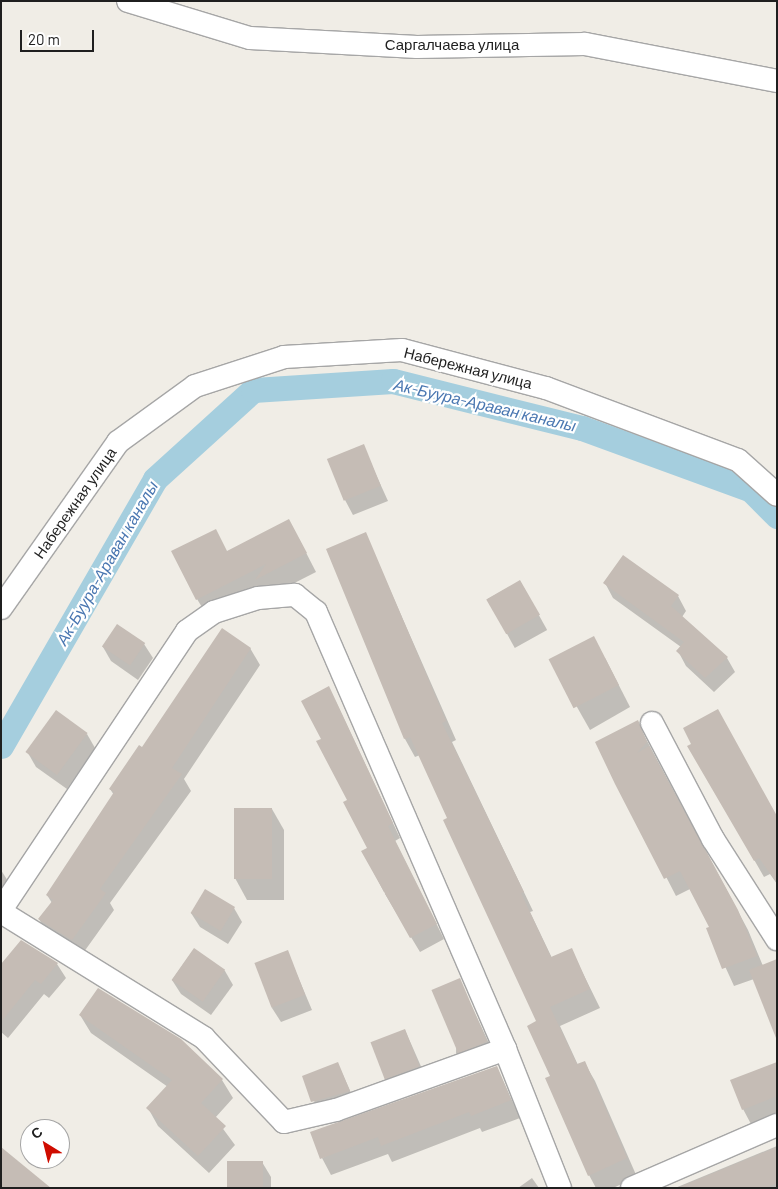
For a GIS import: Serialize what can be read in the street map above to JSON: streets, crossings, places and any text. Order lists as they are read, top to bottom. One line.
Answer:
{"streets":{"street":["Саргалчаева улица","Набережная улица"]},"water":["Ак-Буура-Араван каналы"],"scale_bar":"20 m","north":"top left"}
